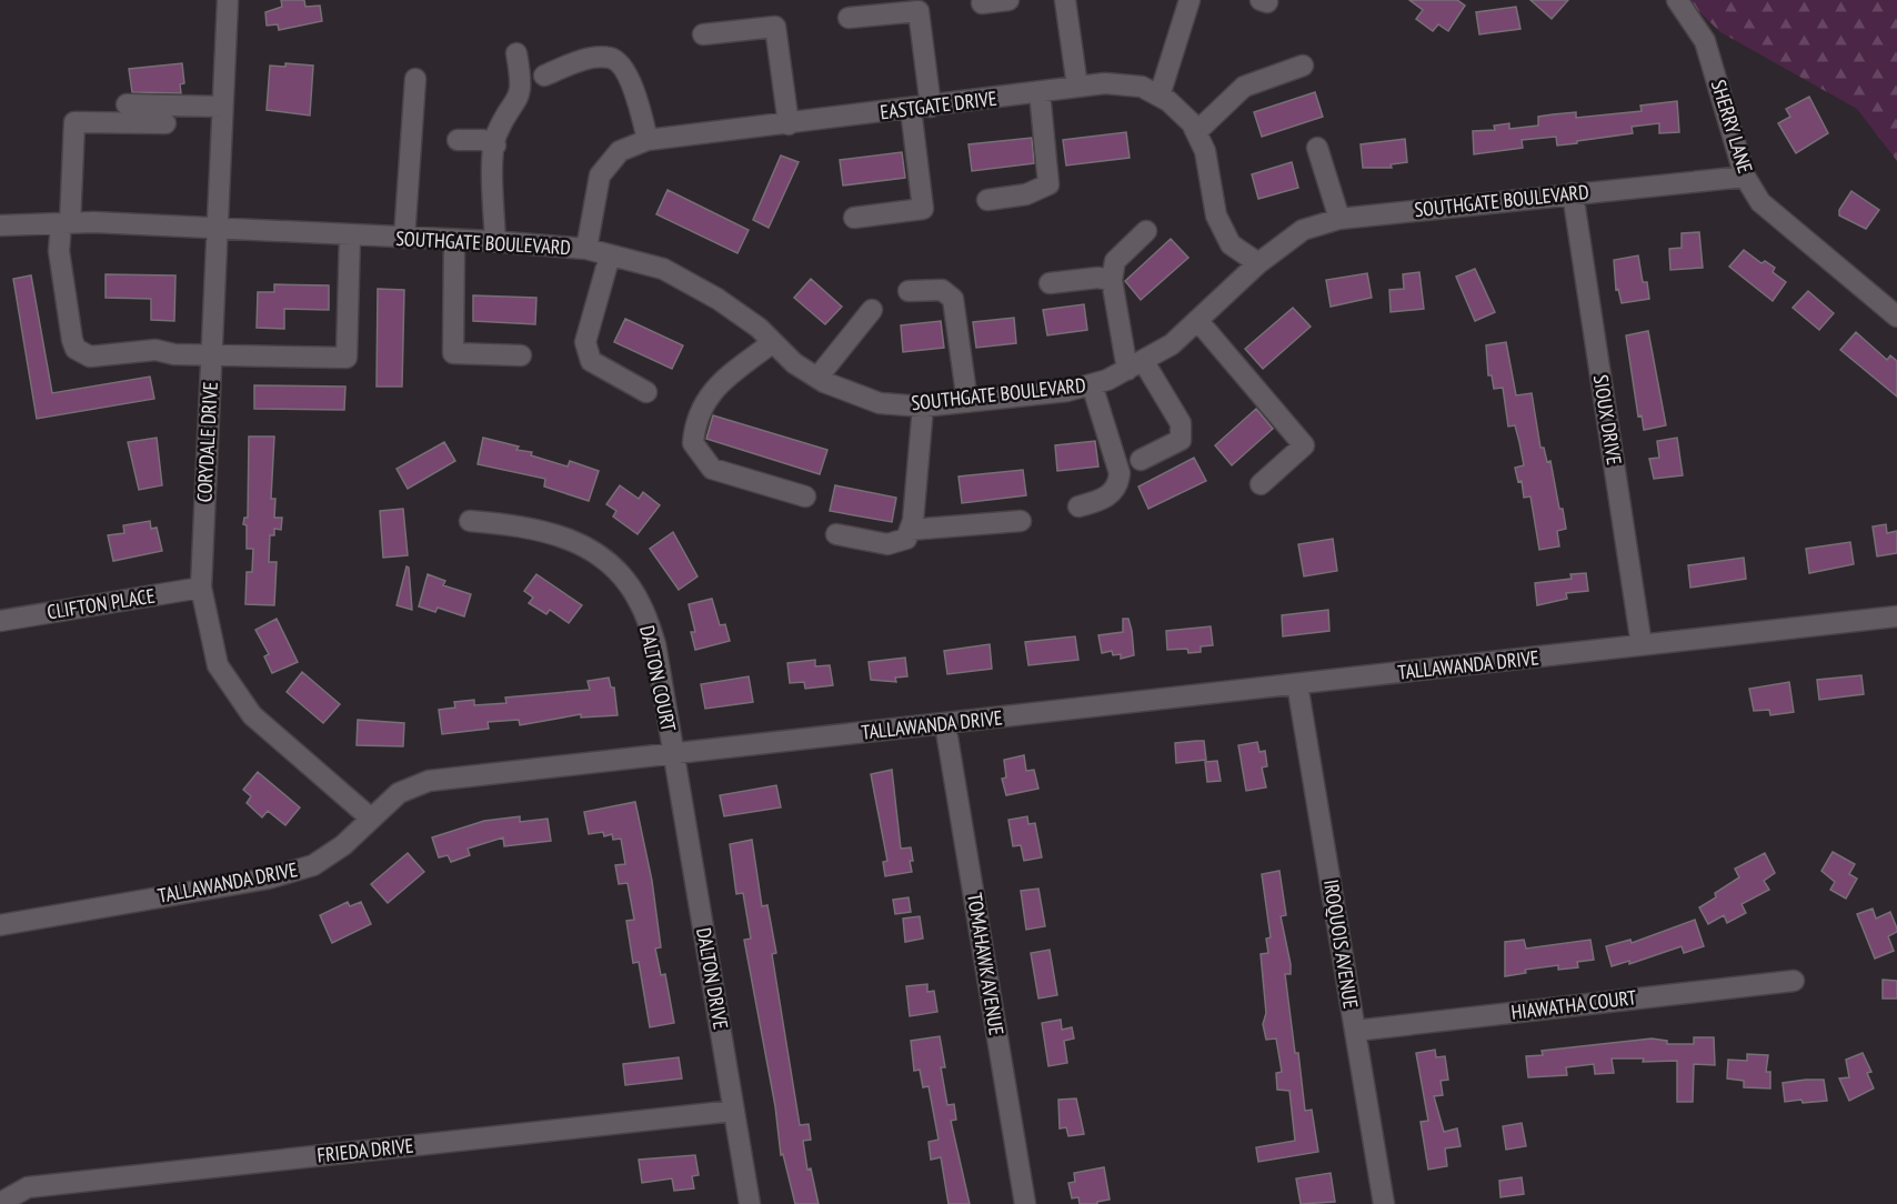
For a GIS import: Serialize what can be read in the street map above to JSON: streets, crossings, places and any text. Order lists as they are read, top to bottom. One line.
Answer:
{"streets":{"street":["EASTGATE DRIVE","SHERRY LANE","SOUTHGATE BOULEVARD","SIOUX DRIVE","CORYDALE DRIVE","CLIFTON PLACE","TALLAWANDA DRIVE","DALTON COURT","IROQUOIS AVENUE","TOMAHAWK AVENUE","DALTON DRIVE","HIAWATHA COURT","FRIEDA DRIVE"]},"crossings":[["EASTGATE DRIVE","SOUTHGATE BOULEVARD"],["SHERRY LANE","SOUTHGATE BOULEVARD"],["SOUTHGATE BOULEVARD","SIOUX DRIVE"],["SOUTHGATE BOULEVARD","CORYDALE DRIVE"],["SIOUX DRIVE","TALLAWANDA DRIVE"],["CORYDALE DRIVE","CLIFTON PLACE"],["CORYDALE DRIVE","TALLAWANDA DRIVE"],["TALLAWANDA DRIVE","DALTON COURT"],["TALLAWANDA DRIVE","IROQUOIS AVENUE"],["TALLAWANDA DRIVE","TOMAHAWK AVENUE"],["TALLAWANDA DRIVE","DALTON DRIVE"],["DALTON COURT","DALTON DRIVE"],["IROQUOIS AVENUE","HIAWATHA COURT"],["DALTON DRIVE","FRIEDA DRIVE"]]}
